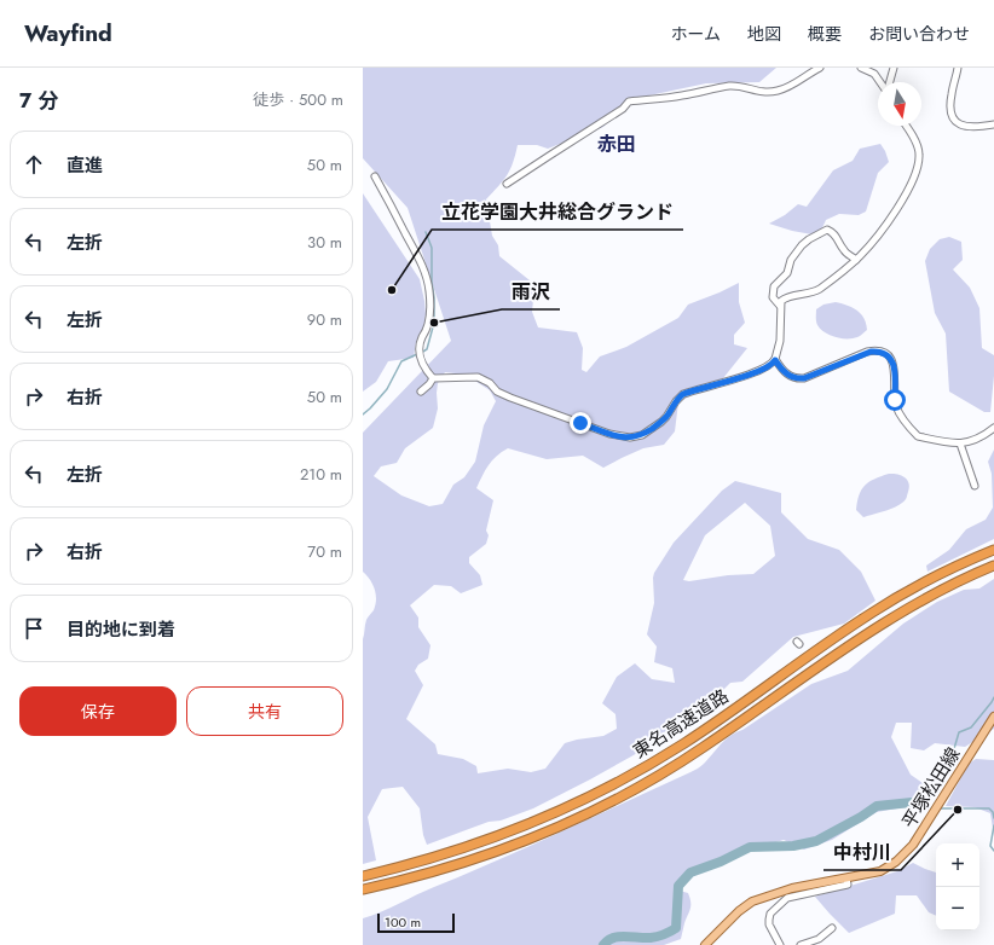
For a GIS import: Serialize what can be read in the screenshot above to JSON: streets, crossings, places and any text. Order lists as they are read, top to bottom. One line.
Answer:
{"streets":{"highway":["東名高速道路"],"main road":["平塚松田線"]},"districts":["赤田"],"places":["立花学園大井総合グランド","雨沢","中村川"],"scale_bar":"100 m","north":"bottom","page":{"header":"Wayfind","nav":["ホーム","地図","概要","お問い合わせ"],"heading":["7 分","徒歩 · 500 m"],"list":[["直進","50 m"],["左折","30 m"],["左折","90 m"],["右折","50 m"],["左折","210 m"],["右折","70 m"],"目的地に到着"],"buttons":["保存","共有"],"map_buttons":["+","−"],"scale":"100 m"}}
